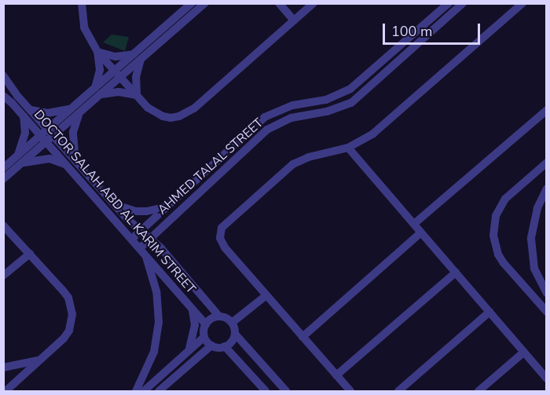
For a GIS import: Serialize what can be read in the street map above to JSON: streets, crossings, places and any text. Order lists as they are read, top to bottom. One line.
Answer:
{"streets":{"street":["AHMED TALAL STREET","DOCTOR SALAH ABD AL KARIM STREET"]},"crossings":[["AHMED TALAL STREET","DOCTOR SALAH ABD AL KARIM STREET"]],"scale_bar":"100 m"}
